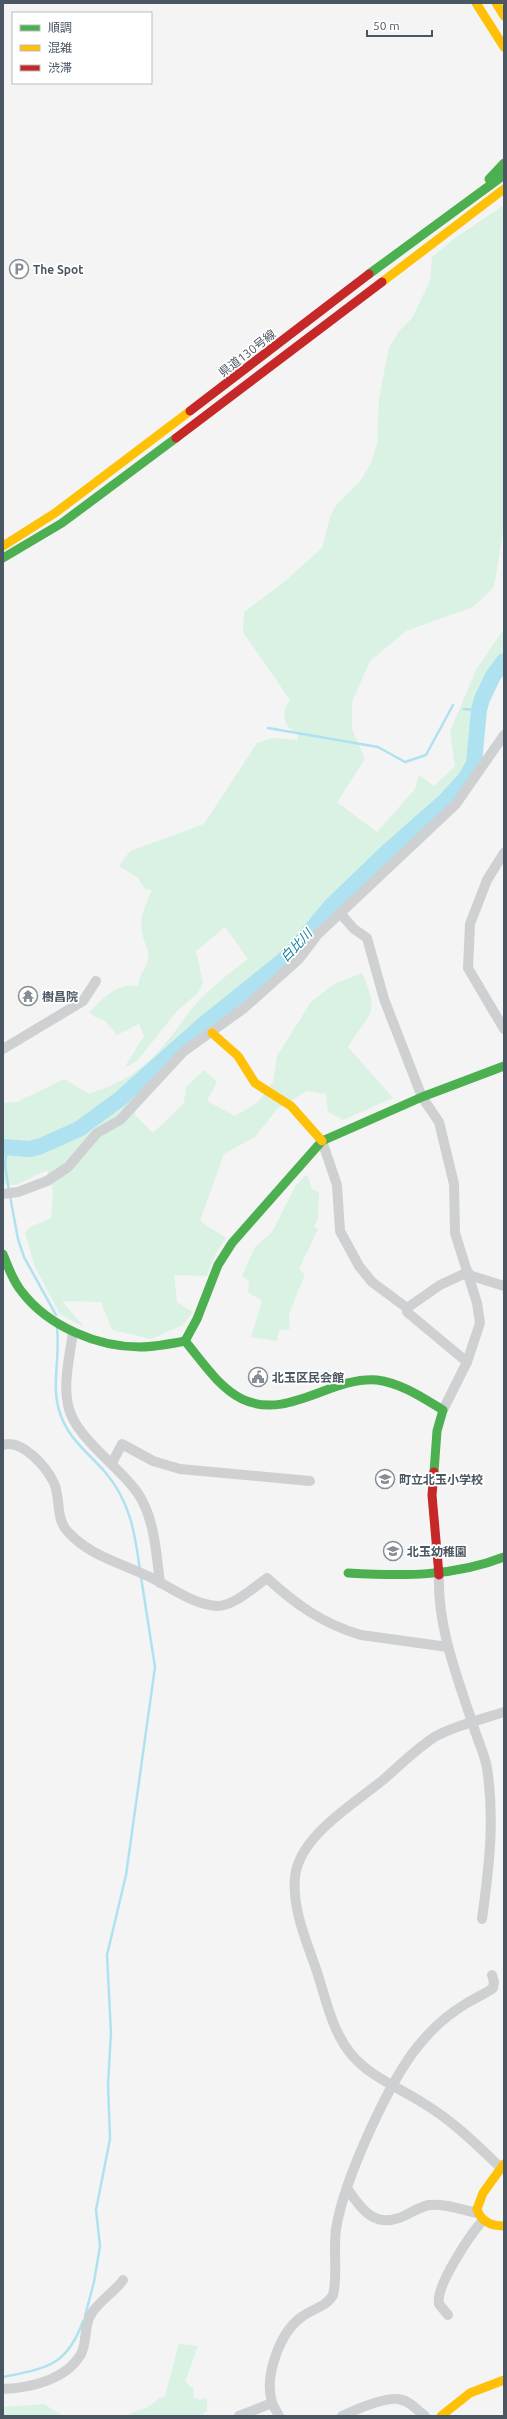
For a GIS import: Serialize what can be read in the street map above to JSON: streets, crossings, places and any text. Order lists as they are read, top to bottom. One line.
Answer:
{"streets":{"main road":["県道130号線"]},"water":["白比川"],"places":{"parking":["The Spot"],"temple":["樹昌院"],"public building":["北玉区民会館"],"school or university":["町立北玉小学校","北玉幼稚園"]},"legend":["順調","混雑","渋滞"],"scale_bar":"50 m"}
